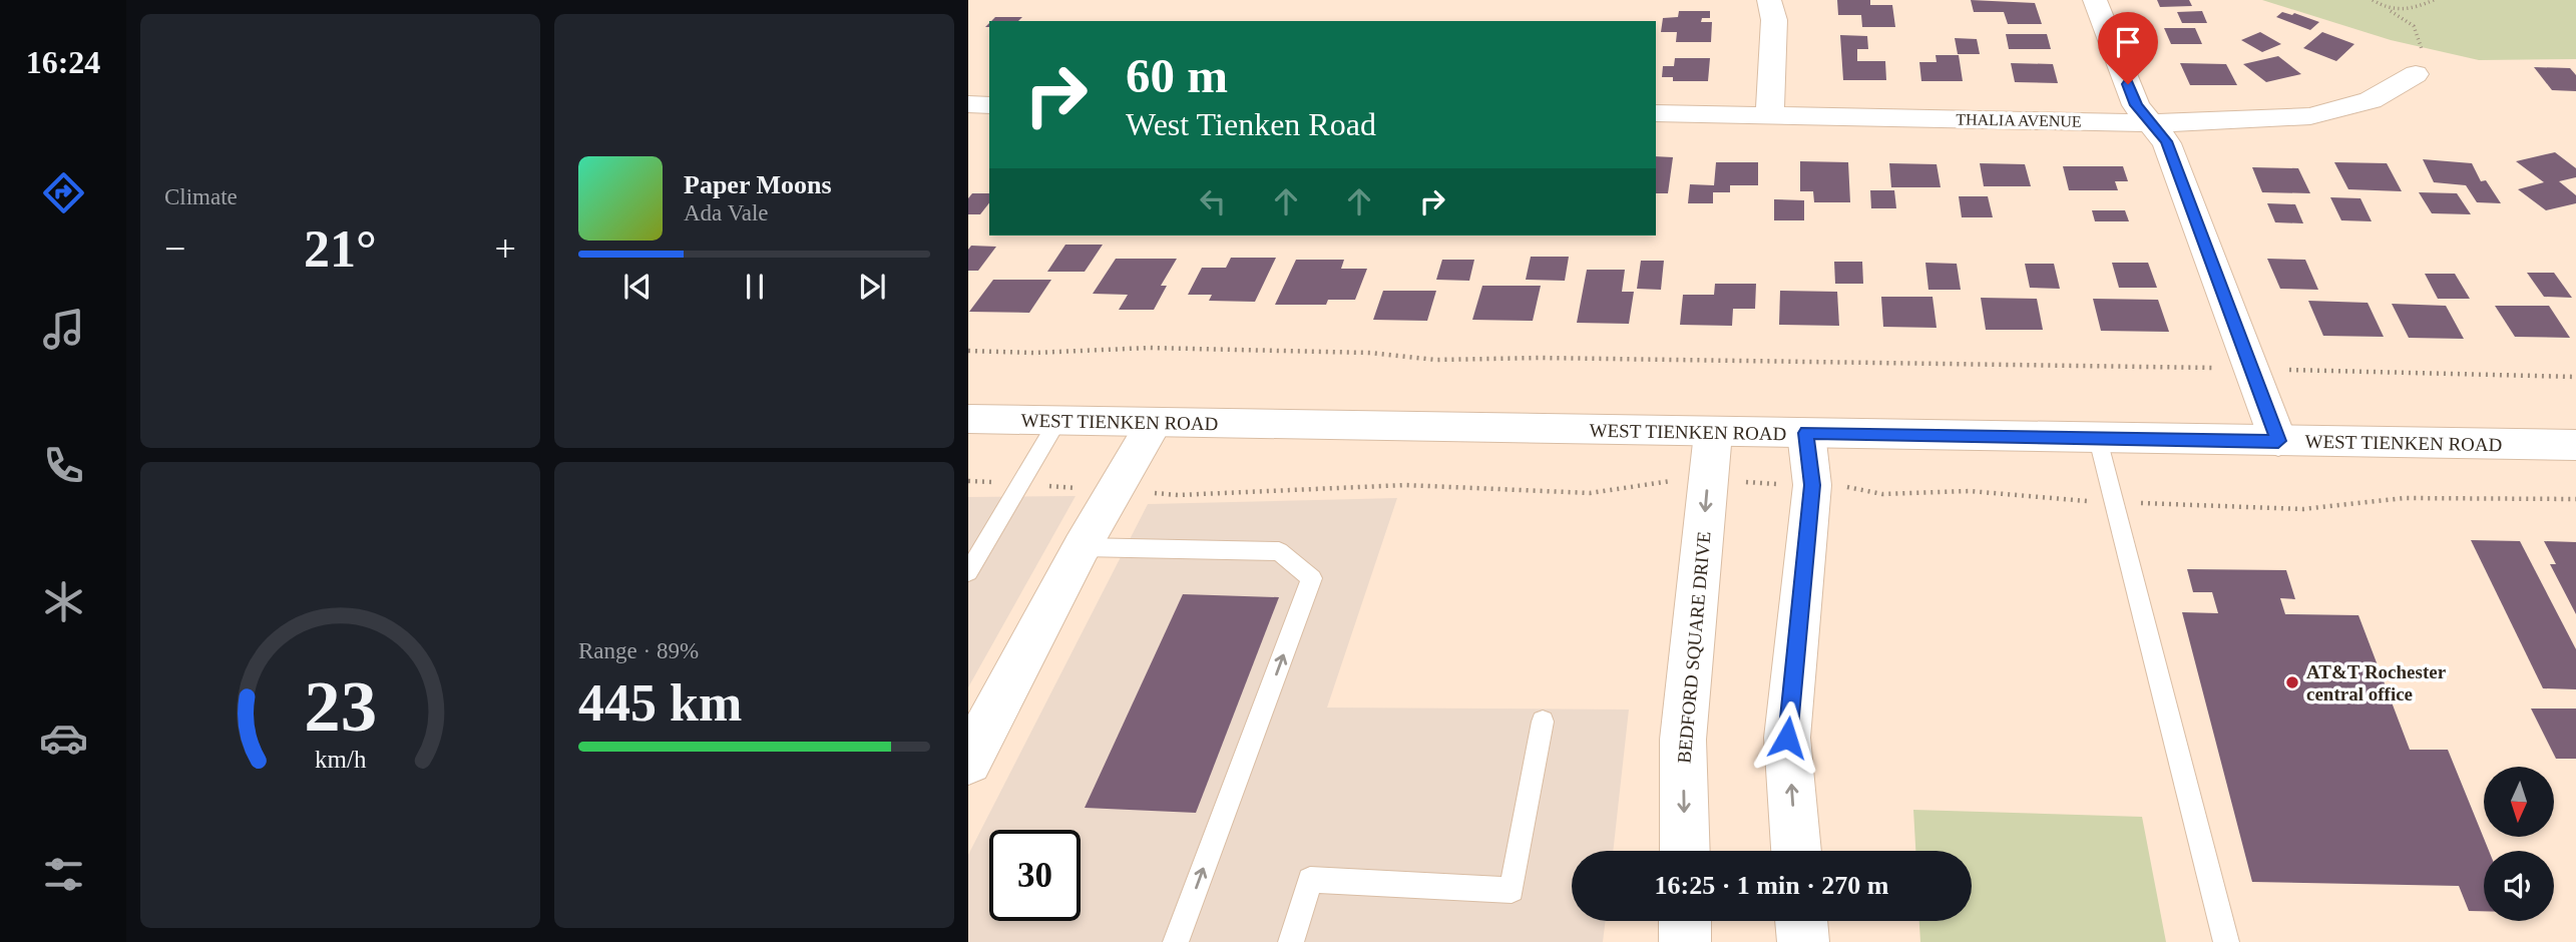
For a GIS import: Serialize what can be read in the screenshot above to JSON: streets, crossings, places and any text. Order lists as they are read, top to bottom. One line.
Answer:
{"streets":{"street":["THALIA AVENUE","WEST TIENKEN ROAD","BEDFORD SQUARE DRIVE"]},"crossings":[["WEST TIENKEN ROAD","BEDFORD SQUARE DRIVE"]],"places":["AT&T Rochester central office"],"north":"bottom","page":{"tabs":"16:24","tile":["Climate",["Range · 89%","445 km"]],"turn":["60 m","West Tienken Road"],"song":["Paper Moons","Ada Vale"],"heat":["−","21°","+"],"limit":"30","trip":"16:25 · 1 min · 270 m","gauge":["23","km/h"]}}
